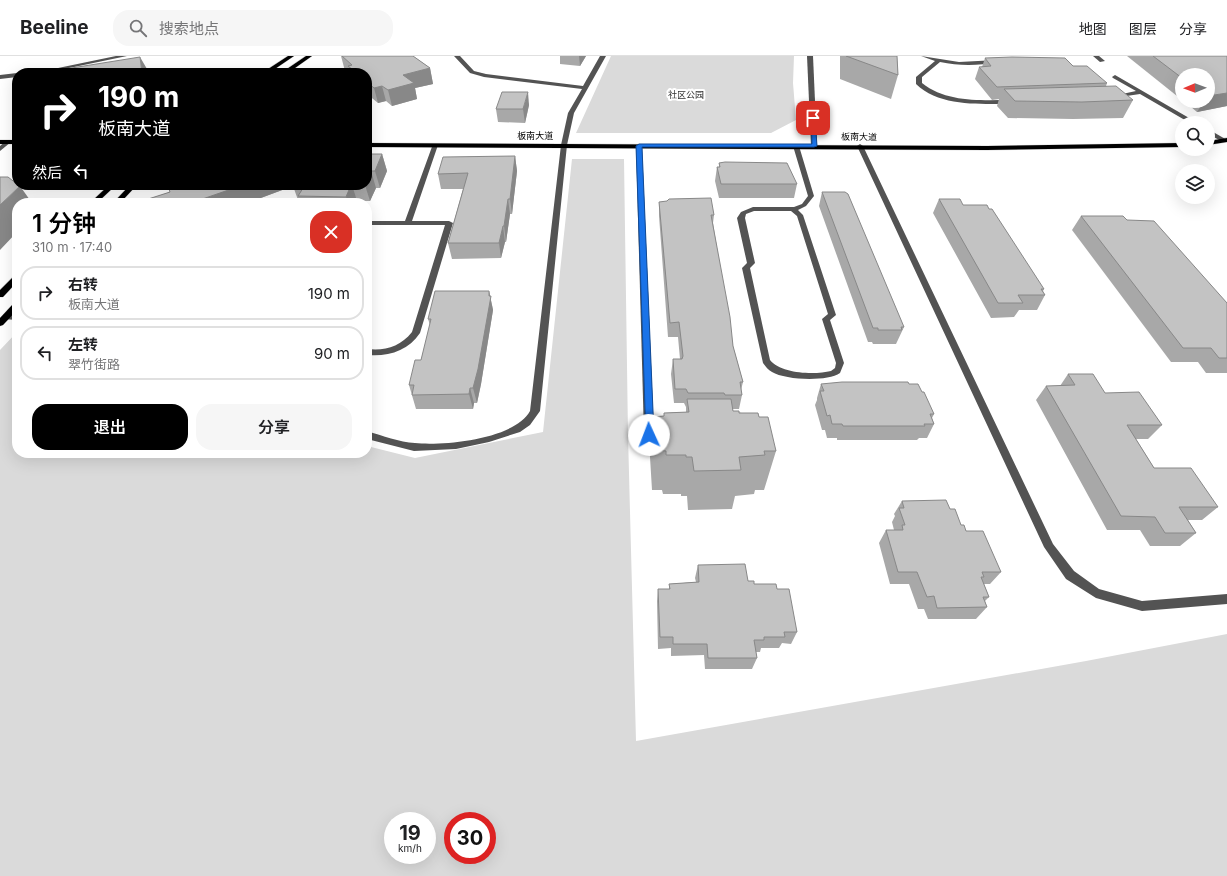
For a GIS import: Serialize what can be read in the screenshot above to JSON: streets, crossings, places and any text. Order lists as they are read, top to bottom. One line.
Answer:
{"streets":{"main road":["板南大道"]},"parks":["社区公园"],"north":"left","page":{"header":"Beeline","search":"搜索地点","nav":["地图","图层","分享"],"turn":["190 m","板南大道"],"then":"然后","heading":["1 分钟","310 m · 17:40"],"list":[{"name":"右转","note":"板南大道","value":"190 m"},{"name":"左转","note":"翠竹街路","value":"90 m"}],"buttons":["退出","分享"],"speed":"19 km/h","limit":"30"}}
